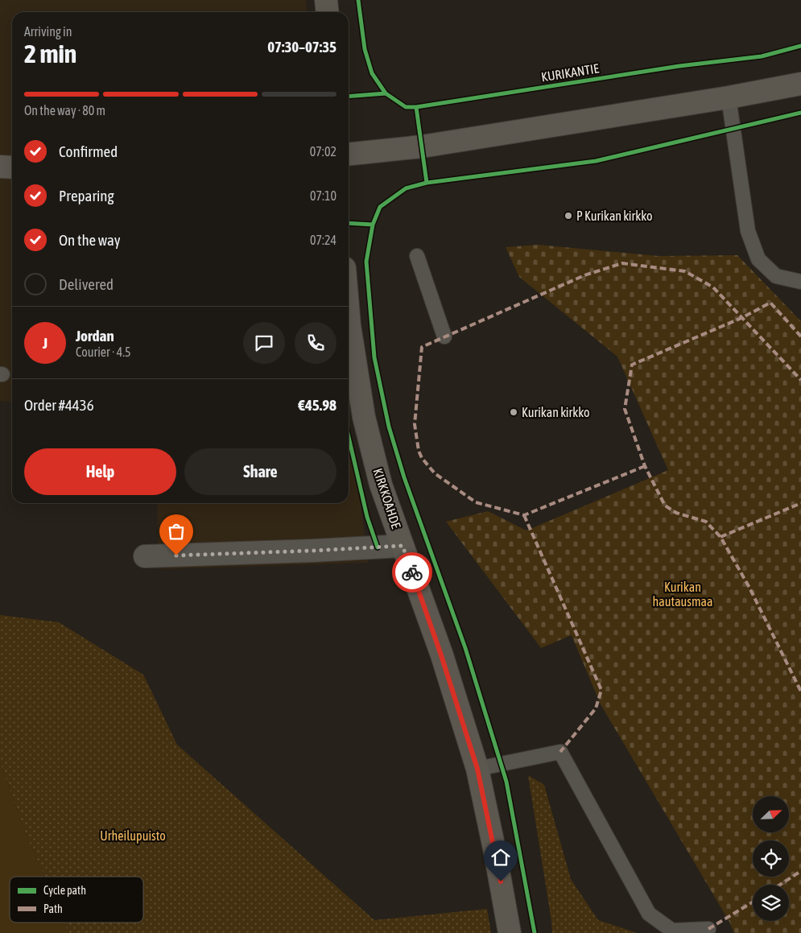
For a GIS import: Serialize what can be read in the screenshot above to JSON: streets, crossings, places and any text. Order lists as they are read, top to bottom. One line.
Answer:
{"streets":{"main road":["KIRKKOAHDE"],"cycle path":["KURIKANTIE"]},"parks":["Kurikan hautausmaa","Urheilupuisto"],"places":["P Kurikan kirkko","Kurikan kirkko"],"legend":["Cycle path","Path"],"north":"top right","page":{"heading":["2 min","Arriving in","07:30–07:35"],"panel":["Jordan","Courier · 4.5","Order #4436","€45.98"],"bar":"On the way · 80 m","list":[["Confirmed","07:02"],["Preparing","07:10"],["On the way","07:24"],"Delivered"],"round":"J","buttons":["Help","Share"]}}
